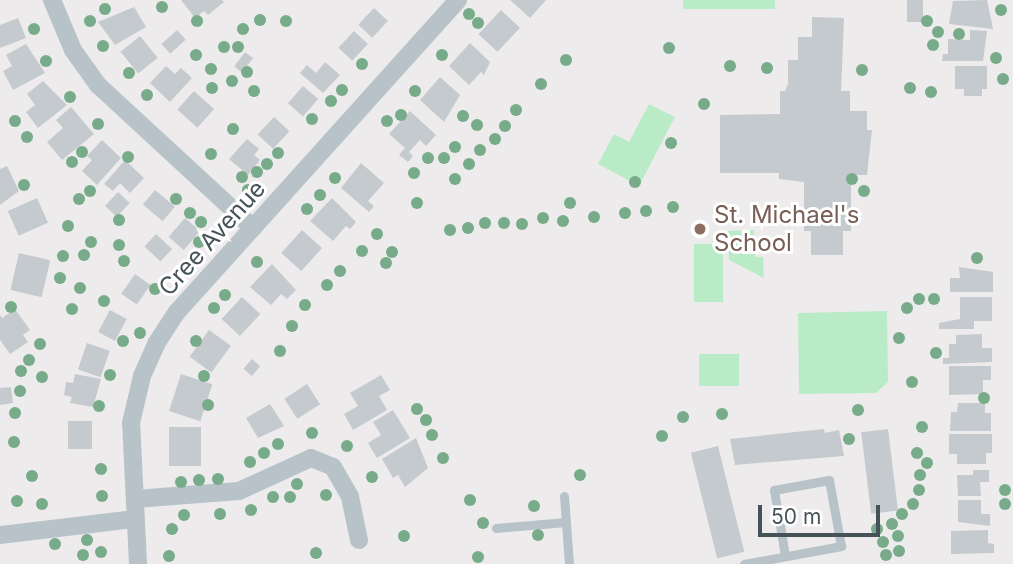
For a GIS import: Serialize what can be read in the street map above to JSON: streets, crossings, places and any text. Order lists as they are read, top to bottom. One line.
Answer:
{"streets":{"street":["Cree Avenue"]},"places":["St. Michael's School"],"scale_bar":"50 m"}
